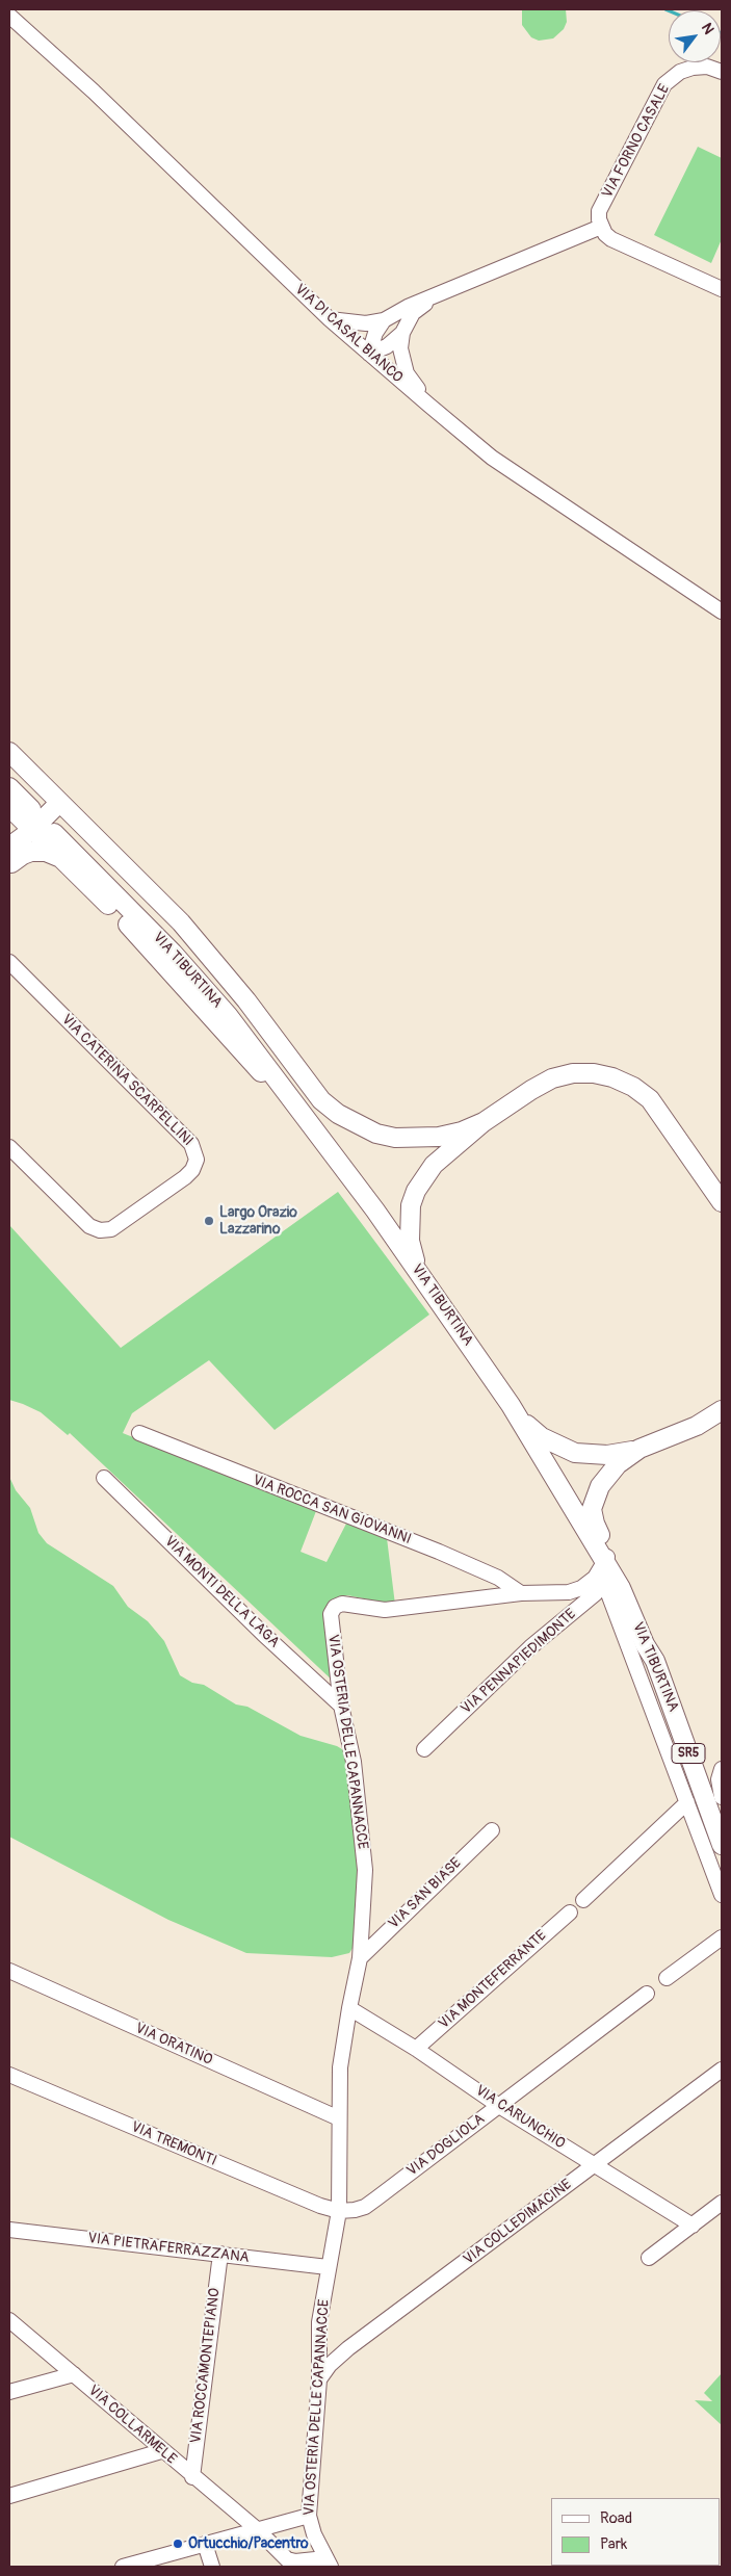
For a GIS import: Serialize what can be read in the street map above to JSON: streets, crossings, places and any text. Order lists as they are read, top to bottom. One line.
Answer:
{"streets":{"main road":["VIA TIBURTINA","SR5"],"street":["VIA FORNO CASALE","VIA DI CASAL BIANCO","VIA CATERINA SCARPELLINI","VIA ROCCA SAN GIOVANNI","VIA MONTI DELLA LAGA","VIA PENNAPIEDIMONTE","VIA OSTERIA DELLE CAPANNACCE","VIA SAN BIASE","VIA MONTEFERRANTE","VIA ORATINO","VIA CARUNCHIO","VIA TREMONTI","VIA DOGLIOLA","VIA COLLEDIMACINE","VIA PIETRAFERRAZZANA","VIA ROCCAMONTEPIANO","VIA COLLARMELE"]},"crossings":[["VIA TIBURTINA","VIA PENNAPIEDIMONTE"],["VIA TIBURTINA","VIA OSTERIA DELLE CAPANNACCE"],["VIA ROCCA SAN GIOVANNI","VIA OSTERIA DELLE CAPANNACCE"],["VIA MONTI DELLA LAGA","VIA OSTERIA DELLE CAPANNACCE"],["VIA PENNAPIEDIMONTE","VIA OSTERIA DELLE CAPANNACCE"],["VIA OSTERIA DELLE CAPANNACCE","VIA SAN BIASE"],["VIA OSTERIA DELLE CAPANNACCE","VIA ORATINO"],["VIA OSTERIA DELLE CAPANNACCE","VIA CARUNCHIO"],["VIA OSTERIA DELLE CAPANNACCE","VIA TREMONTI"],["VIA OSTERIA DELLE CAPANNACCE","VIA DOGLIOLA"],["VIA OSTERIA DELLE CAPANNACCE","VIA COLLEDIMACINE"],["VIA OSTERIA DELLE CAPANNACCE","VIA PIETRAFERRAZZANA"],["VIA OSTERIA DELLE CAPANNACCE","VIA COLLARMELE"],["VIA MONTEFERRANTE","VIA CARUNCHIO"],["VIA CARUNCHIO","VIA DOGLIOLA"],["VIA CARUNCHIO","VIA COLLEDIMACINE"],["VIA TREMONTI","VIA DOGLIOLA"],["VIA PIETRAFERRAZZANA","VIA ROCCAMONTEPIANO"],["VIA ROCCAMONTEPIANO","VIA COLLARMELE"]],"places":["Largo Orazio Lazzarino","Ortucchio/Pacentro"],"legend":["Road","Park"],"north":"top right"}
